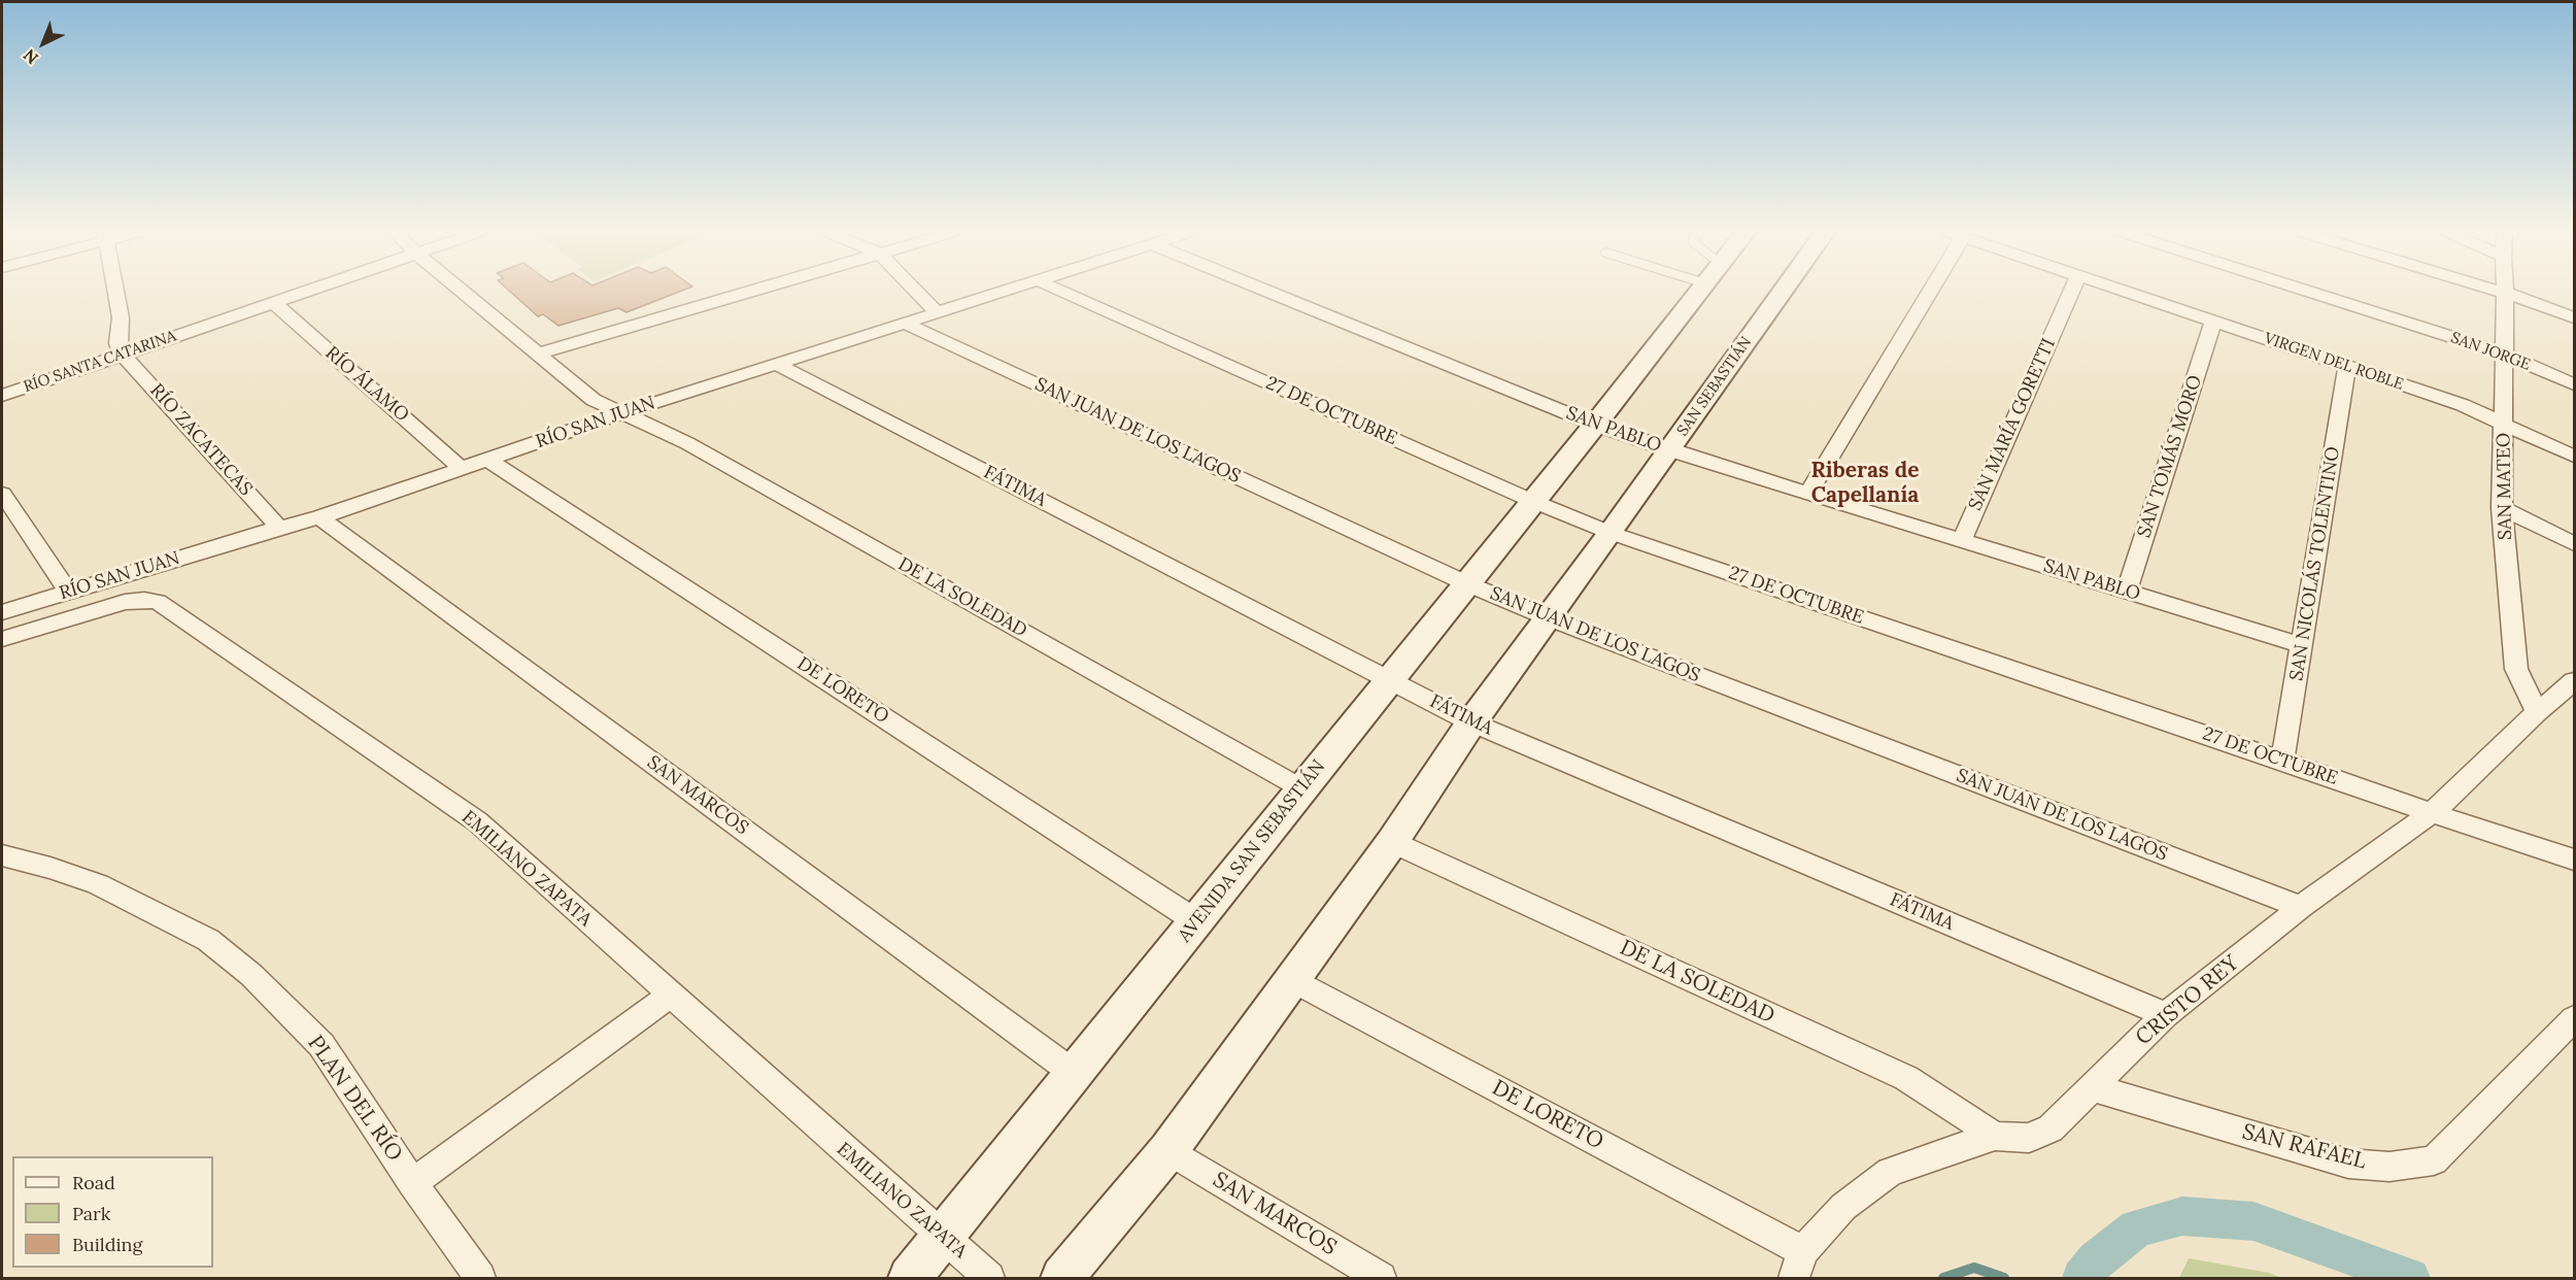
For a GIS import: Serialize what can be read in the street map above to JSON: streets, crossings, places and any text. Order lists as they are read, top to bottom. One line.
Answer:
{"streets":{"main road":["SAN SEBASTIÁN","AVENIDA SAN SEBASTIÁN"],"street":["SAN JORGE","RÍO SANTA CATARINA","VIRGEN DEL ROBLE","RÍO ÁLAMO","27 DE OCTUBRE","RÍO SAN JUAN","SAN MARÍA GORETTI","SAN PABLO","SAN JUAN DE LOS LAGOS","RÍO ZACATECAS","SAN TOMÁS MORO","FÁTIMA","SAN MATEO","SAN NICOLÁS TOLENTINO","DE LA SOLEDAD","DE LORETO","SAN MARCOS","EMILIANO ZAPATA","CRISTO REY","PLAN DEL RÍO","SAN RAFAEL"]},"crossings":[["SAN JORGE","SAN MATEO"],["RÍO SANTA CATARINA","RÍO ÁLAMO"],["RÍO SANTA CATARINA","RÍO ZACATECAS"],["VIRGEN DEL ROBLE","SAN TOMÁS MORO"],["VIRGEN DEL ROBLE","SAN MATEO"],["VIRGEN DEL ROBLE","SAN NICOLÁS TOLENTINO"],["RÍO ÁLAMO","RÍO SAN JUAN"],["SAN SEBASTIÁN","SAN PABLO"],["27 DE OCTUBRE","SAN NICOLÁS TOLENTINO"],["27 DE OCTUBRE","AVENIDA SAN SEBASTIÁN"],["27 DE OCTUBRE","CRISTO REY"],["RÍO SAN JUAN","SAN JUAN DE LOS LAGOS"],["RÍO SAN JUAN","RÍO ZACATECAS"],["RÍO SAN JUAN","FÁTIMA"],["RÍO SAN JUAN","DE LA SOLEDAD"],["RÍO SAN JUAN","DE LORETO"],["RÍO SAN JUAN","SAN MARCOS"],["SAN MARÍA GORETTI","SAN PABLO"],["SAN PABLO","SAN TOMÁS MORO"],["SAN PABLO","SAN NICOLÁS TOLENTINO"],["SAN PABLO","AVENIDA SAN SEBASTIÁN"],["SAN JUAN DE LOS LAGOS","AVENIDA SAN SEBASTIÁN"],["SAN JUAN DE LOS LAGOS","CRISTO REY"],["FÁTIMA","AVENIDA SAN SEBASTIÁN"],["FÁTIMA","CRISTO REY"],["SAN MATEO","CRISTO REY"],["DE LA SOLEDAD","AVENIDA SAN SEBASTIÁN"],["DE LA SOLEDAD","CRISTO REY"],["DE LORETO","AVENIDA SAN SEBASTIÁN"],["DE LORETO","CRISTO REY"],["SAN MARCOS","AVENIDA SAN SEBASTIÁN"],["AVENIDA SAN SEBASTIÁN","EMILIANO ZAPATA"],["CRISTO REY","SAN RAFAEL"]],"districts":["Riberas de Capellanía"],"legend":["Road","Park","Building"],"north":"bottom left"}
